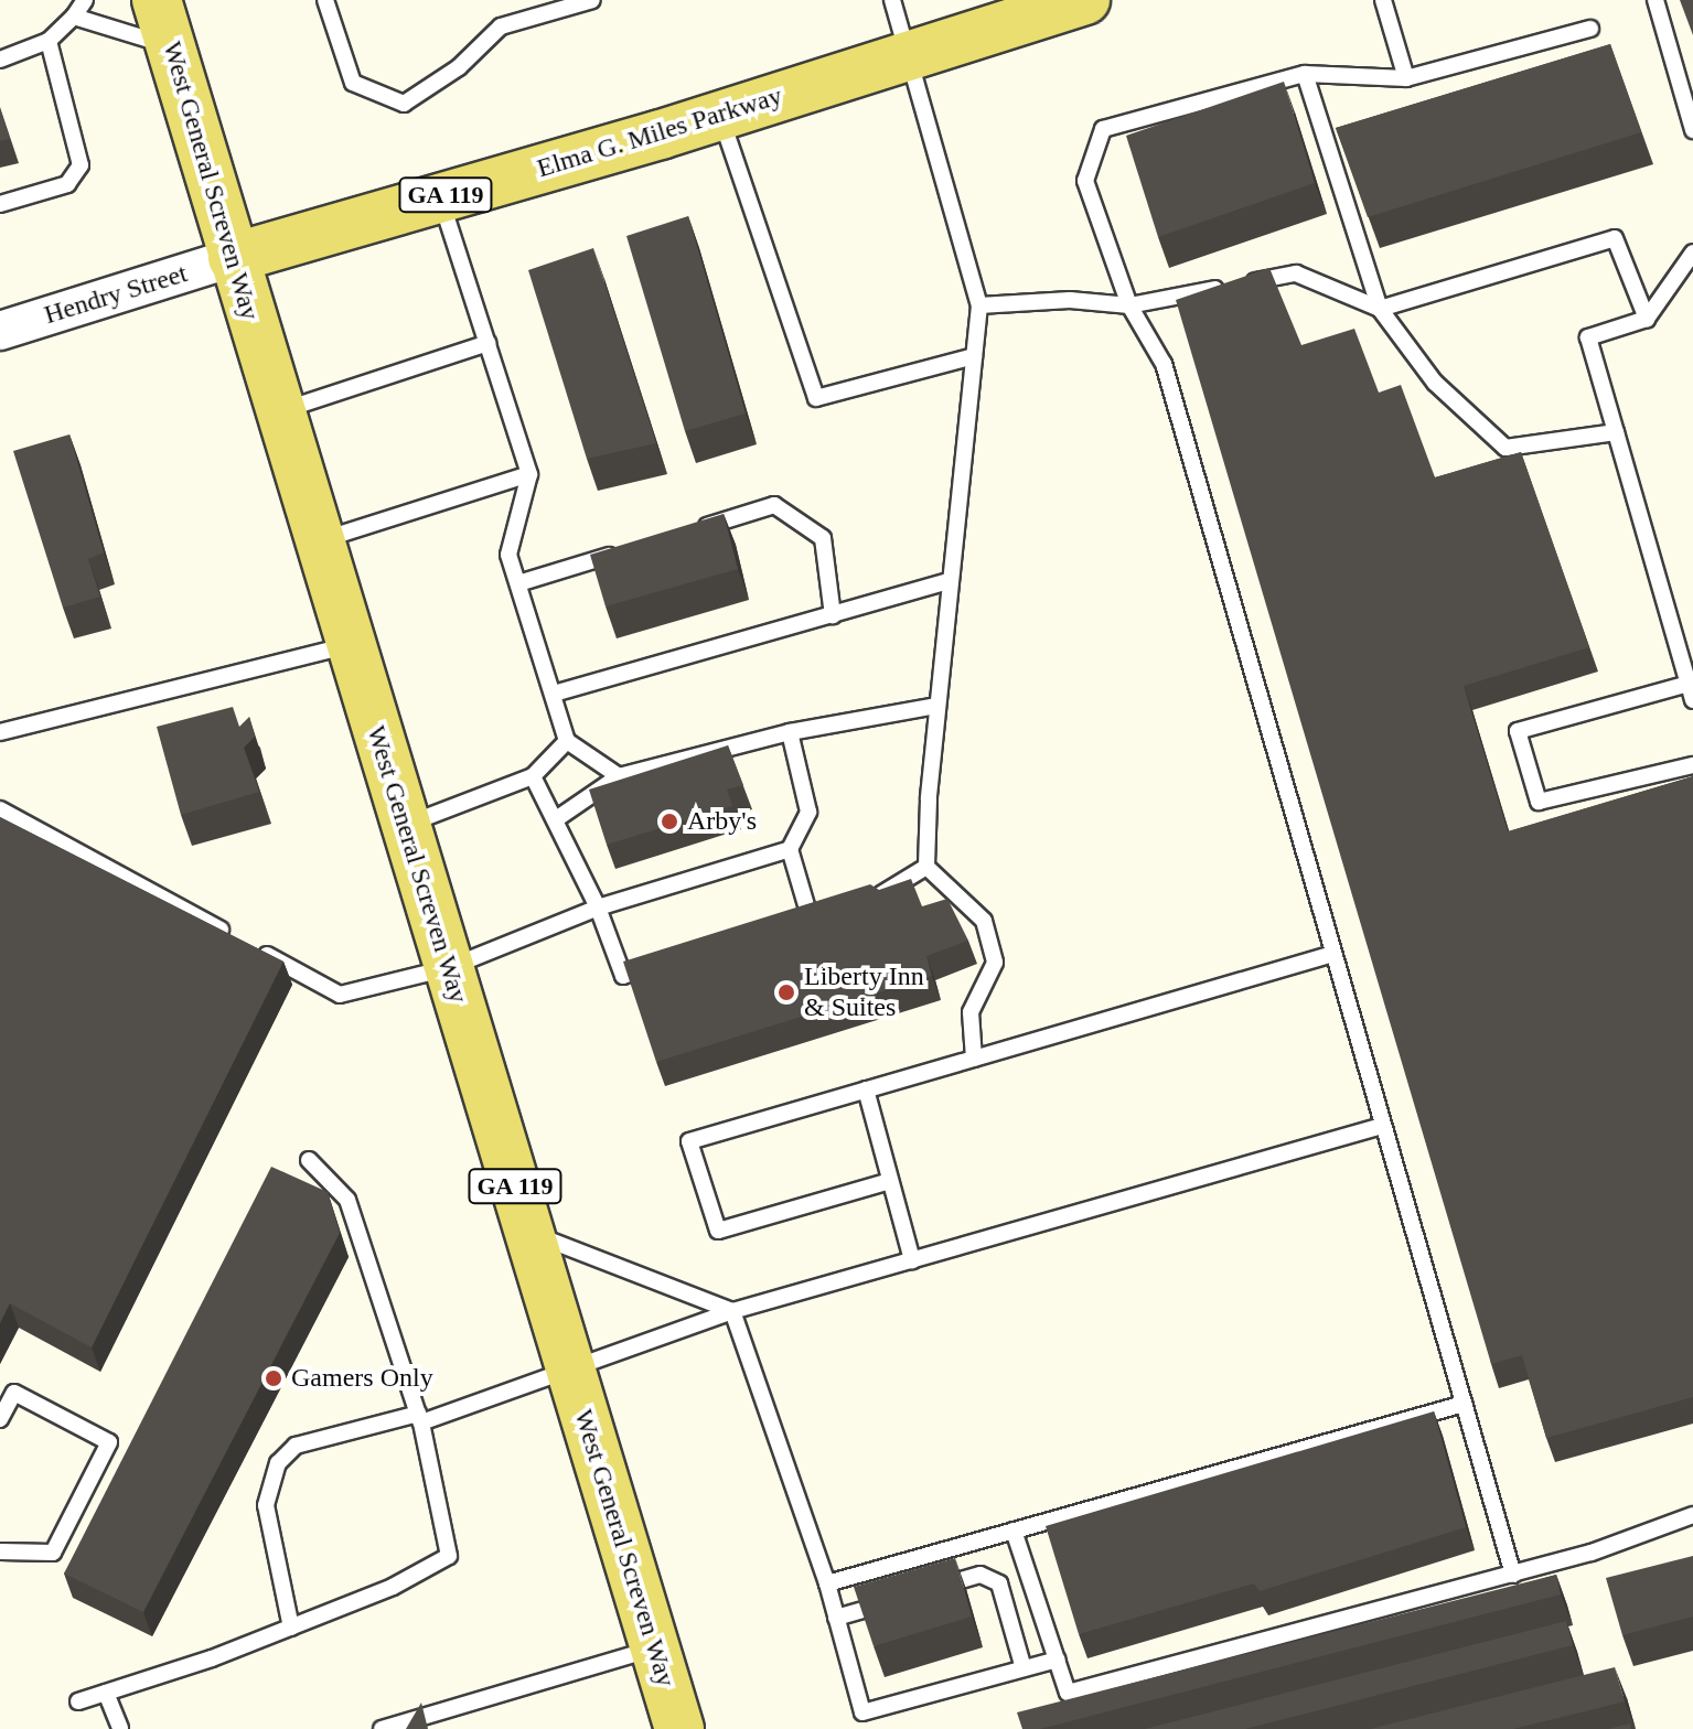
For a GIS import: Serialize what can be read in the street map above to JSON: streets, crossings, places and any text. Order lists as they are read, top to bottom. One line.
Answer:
{"streets":{"main road":["Elma G. Miles Parkway","West General Screven Way","GA 119"],"street":["Hendry Street"]},"crossings":[["Elma G. Miles Parkway","West General Screven Way"],["Elma G. Miles Parkway","Hendry Street"],["West General Screven Way","Hendry Street"]],"places":["Arby's","Liberty Inn & Suites","Gamers Only"]}
